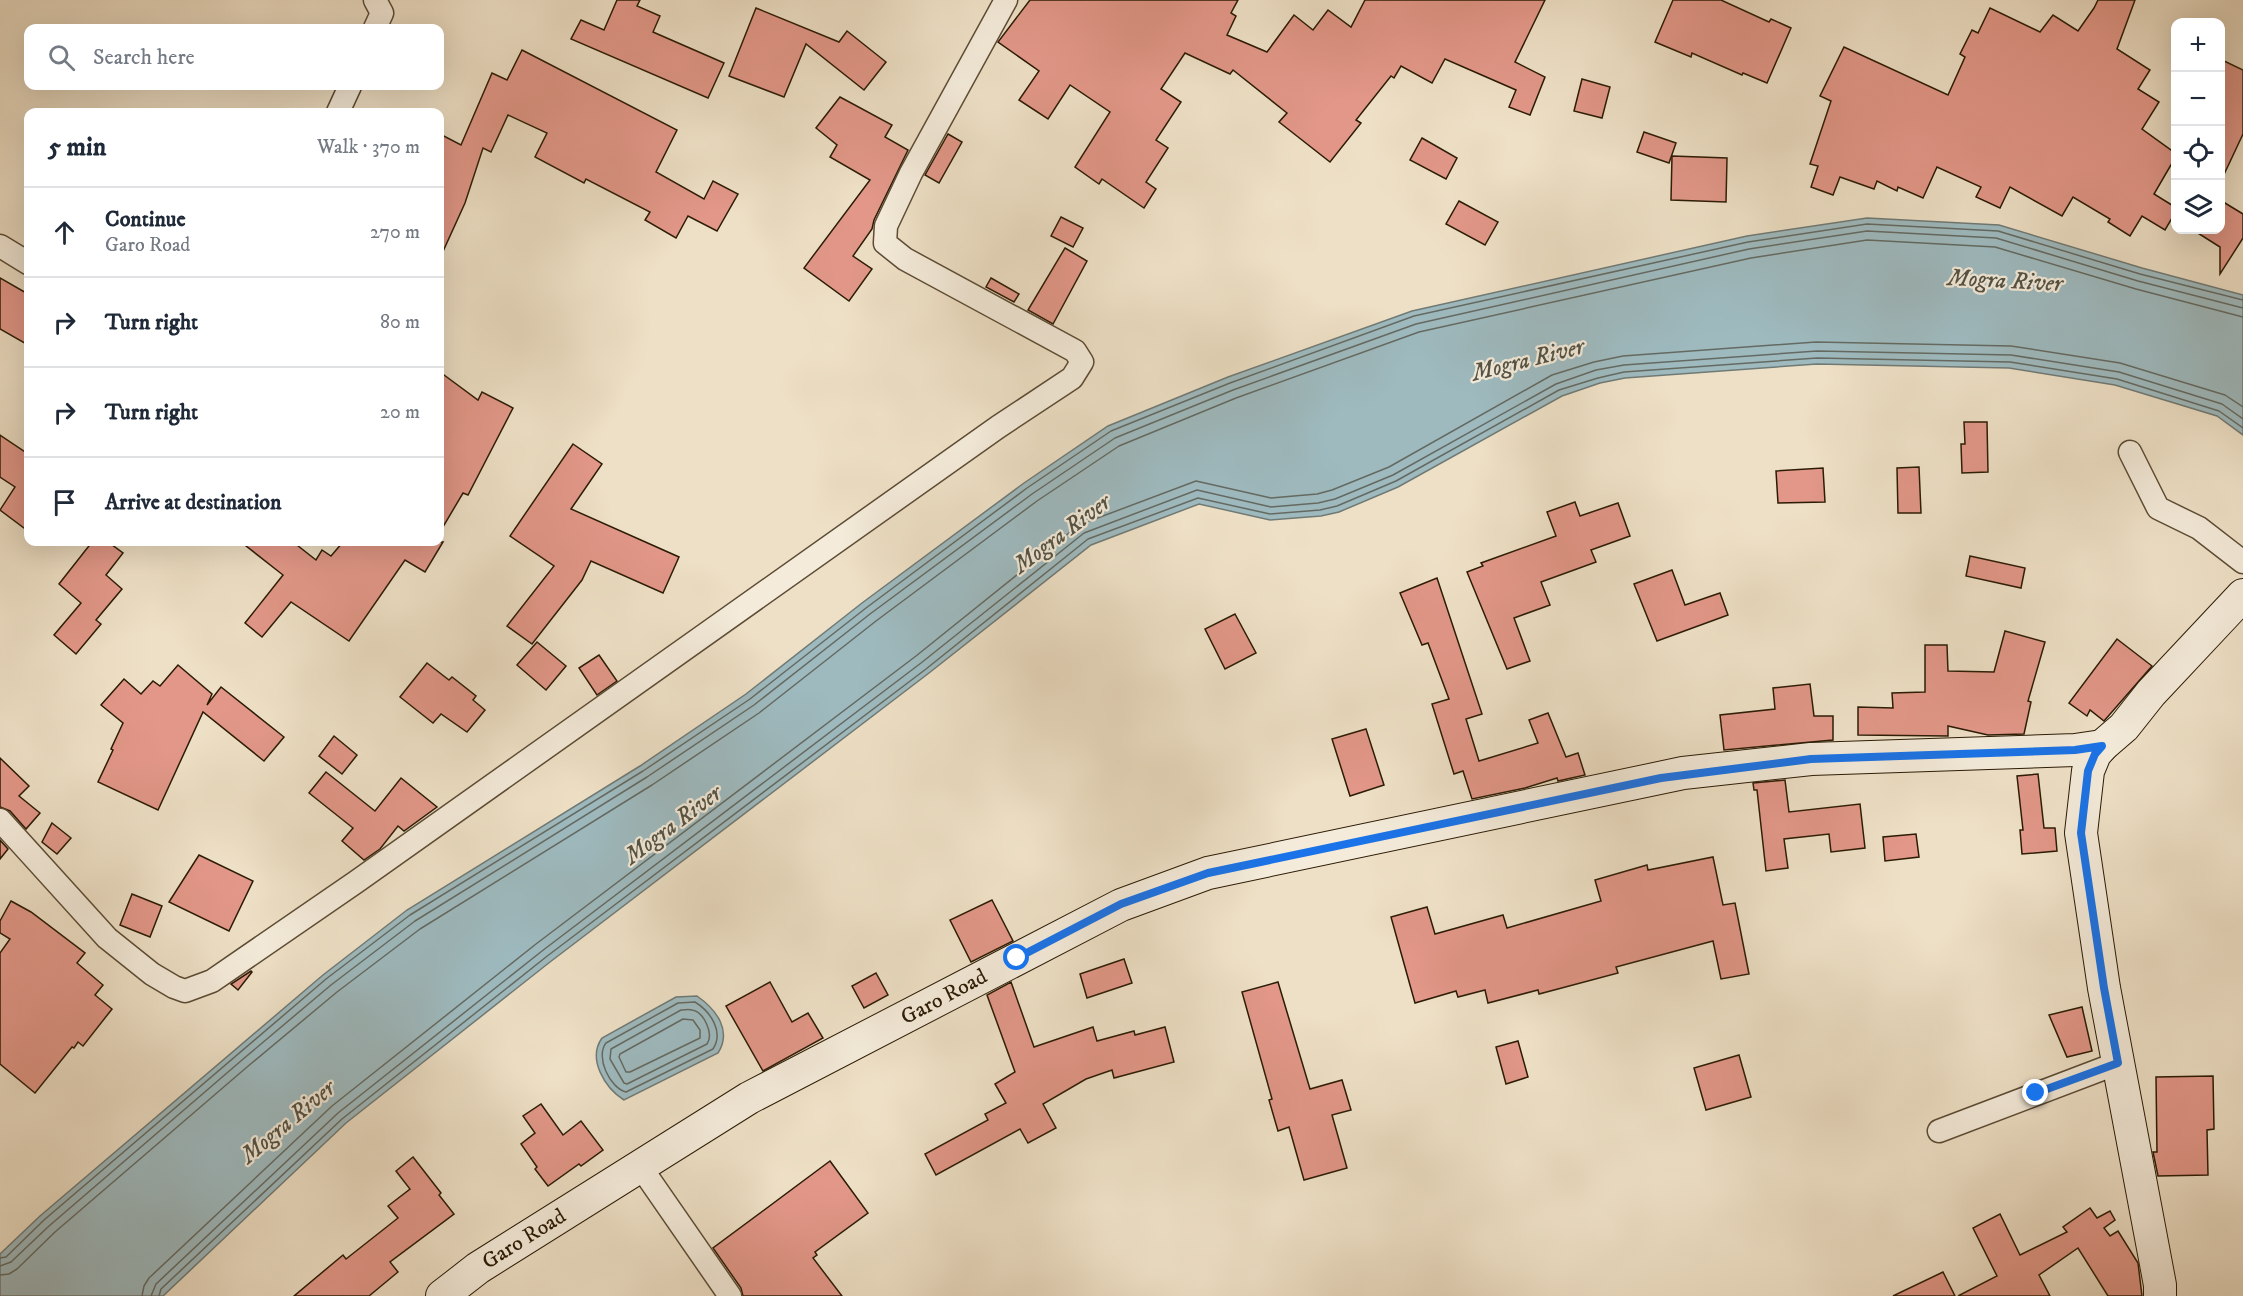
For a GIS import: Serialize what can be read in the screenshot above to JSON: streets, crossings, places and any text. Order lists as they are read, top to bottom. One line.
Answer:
{"streets":{"street":["Garo Road"]},"water":["Mogra River"],"page":{"map_buttons":["+","−"],"search":"Search here","heading":["5 min","Walk · 370 m"],"list":[["Continue","Garo Road","270 m"],["Turn right","80 m"],["Turn right","20 m"],"Arrive at destination"]}}
